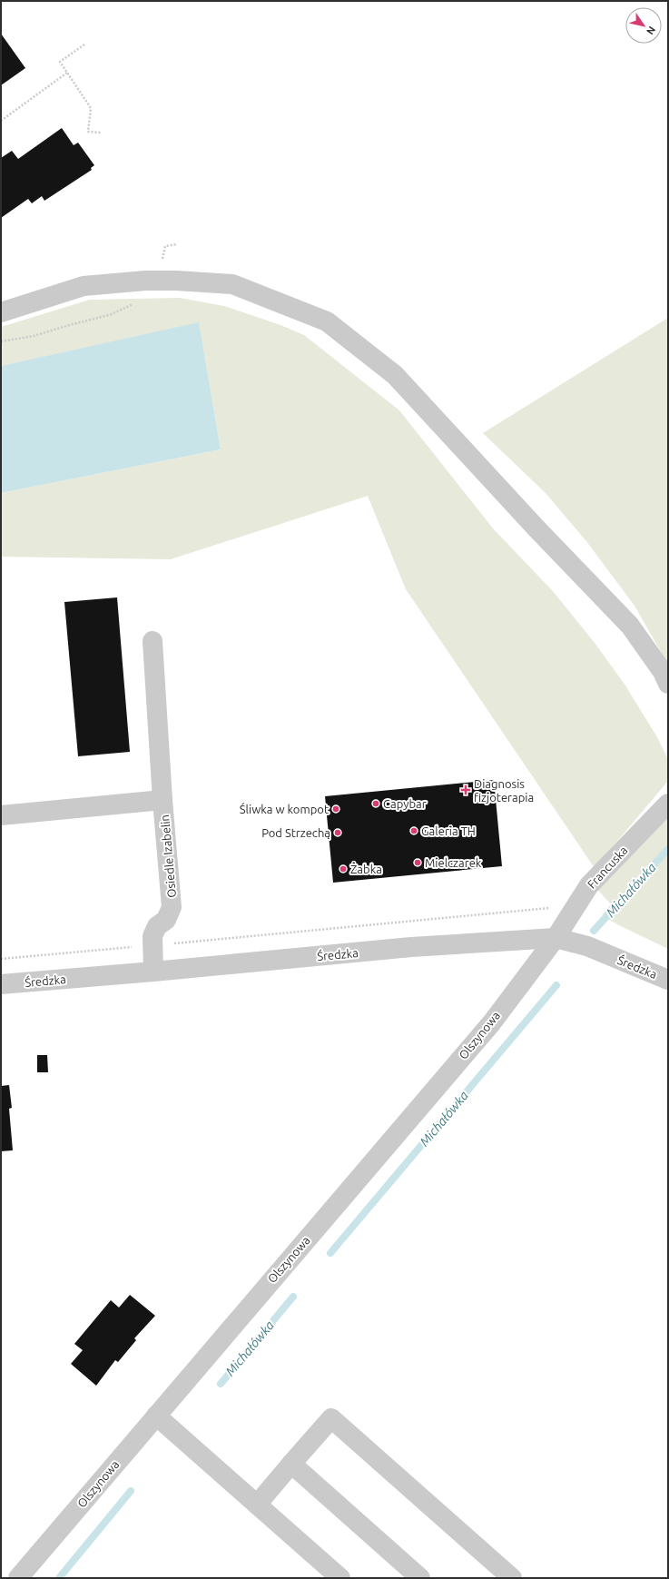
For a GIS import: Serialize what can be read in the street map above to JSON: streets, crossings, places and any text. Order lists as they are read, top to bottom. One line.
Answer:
{"streets":{"street":["Osiedle Izabelin","Francuska","Średzka","Olszynowa"]},"crossings":[["Osiedle Izabelin","Średzka"],["Francuska","Średzka"],["Francuska","Olszynowa"],["Średzka","Olszynowa"]],"water":["Michałówka"],"places":{"health":["Diagnosis fizjoterapia"],"other":["Capybar","Śliwka w kompot","Galeria TH","Pod Strzechą","Mielczarek","Żabka"]},"north":"bottom right"}
